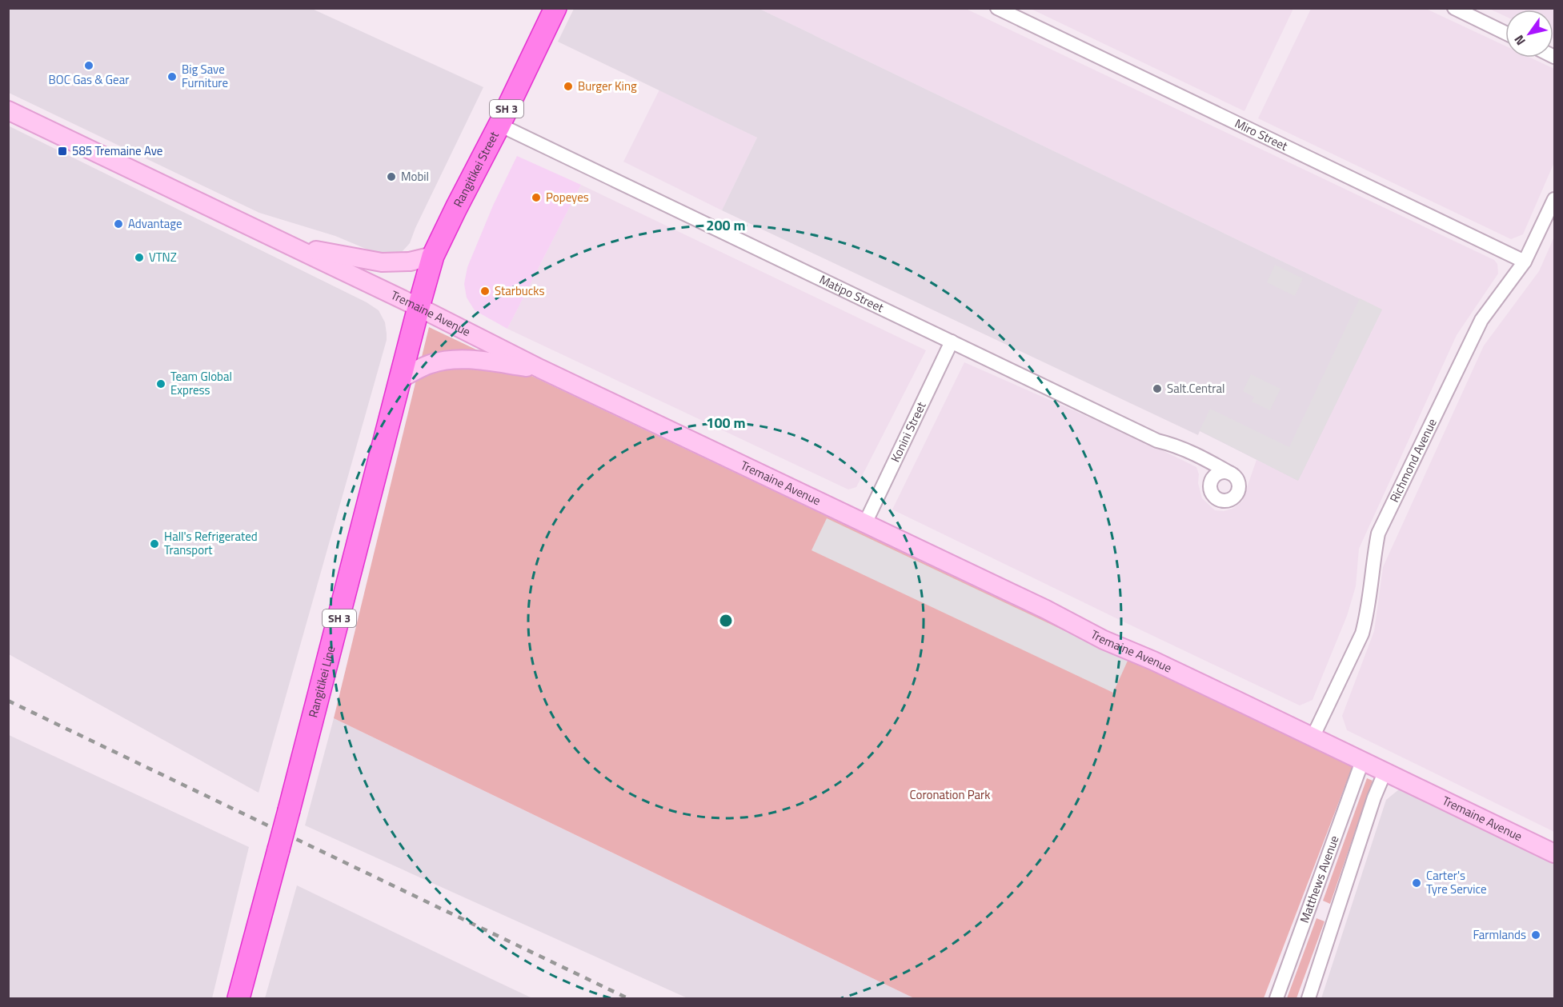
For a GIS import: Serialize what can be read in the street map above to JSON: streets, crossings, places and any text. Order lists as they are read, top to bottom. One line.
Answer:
{"streets":{"highway":["SH 3","Rangitikei Street","Rangitikei Line"],"main road":["Tremaine Avenue"],"street":["Miro Street","Matipo Street","Konini Street","Richmond Avenue","Matthews Avenue"]},"crossings":[["Miro Street","Richmond Avenue"],["Rangitikei Street","Matipo Street"],["Rangitikei Street","Tremaine Avenue"],["Rangitikei Street","Rangitikei Line"],["Matipo Street","Konini Street"],["Tremaine Avenue","Konini Street"],["Tremaine Avenue","Richmond Avenue"],["Tremaine Avenue","Rangitikei Line"],["Tremaine Avenue","Matthews Avenue"]],"parks":["Coronation Park"],"places":{"other":["BOC Gas & Gear","Big Save Furniture","Burger King","Mobil","Popeyes","Advantage","VTNZ","Starbucks","Team Global Express","Salt.Central","Hall's Refrigerated Transport","Carter's Tyre Service","Farmlands"],"transit":["585 Tremaine Ave"]},"north":"bottom left","rings":["200 m","100 m"]}
